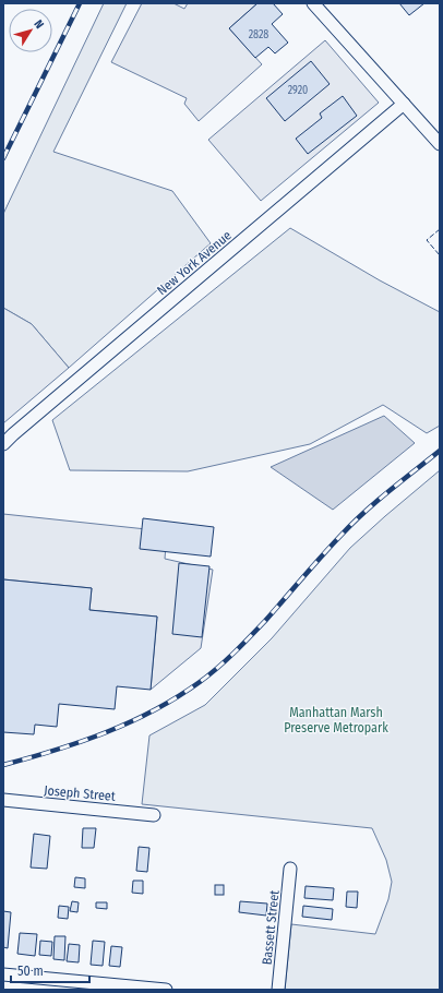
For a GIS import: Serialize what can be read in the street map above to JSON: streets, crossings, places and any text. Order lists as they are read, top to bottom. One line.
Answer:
{"streets":{"street":["New York Avenue","Joseph Street","Bassett Street"]},"parks":["Manhattan Marsh Preserve Metropark"],"house_numbers":["2828","2920"],"scale_bar":"50 m","north":"top right"}
